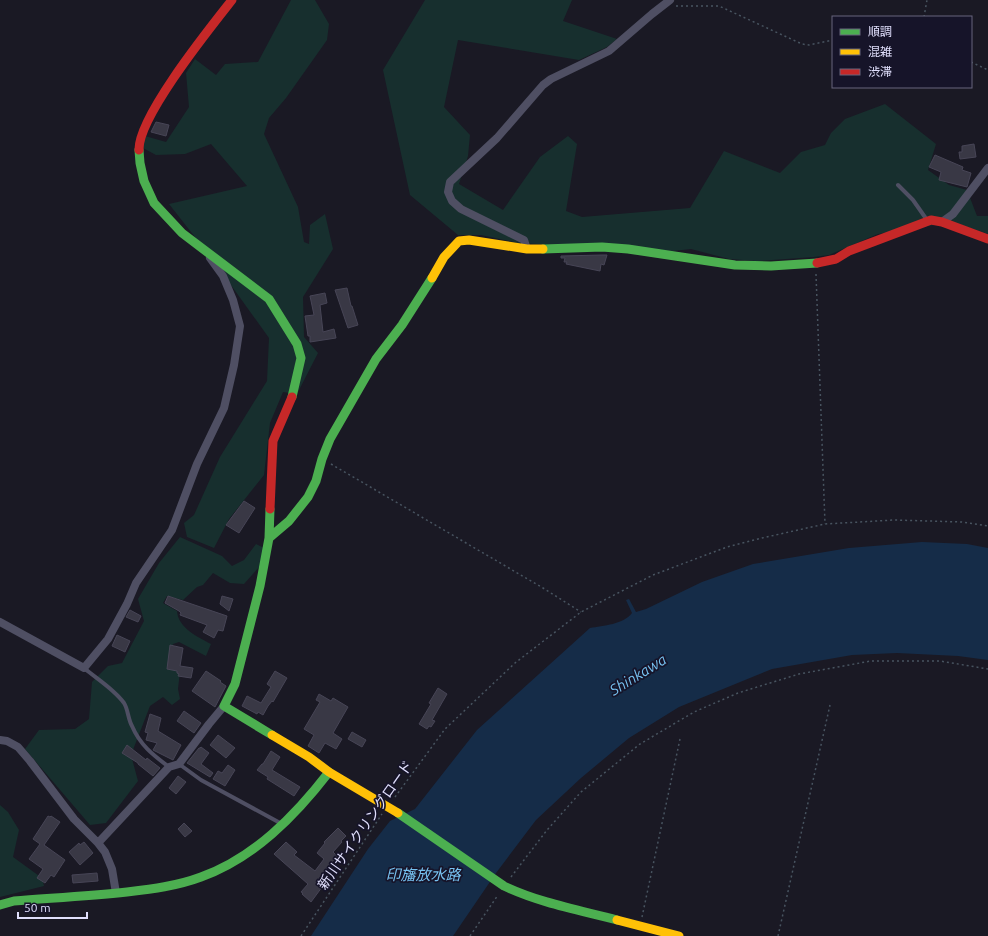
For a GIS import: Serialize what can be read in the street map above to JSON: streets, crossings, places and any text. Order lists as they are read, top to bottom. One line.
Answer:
{"streets":{"path":["新川サイクリングロード"]},"water":["Shinkawa","印旛放水路"],"legend":["順調","混雑","渋滞"],"scale_bar":"50 m"}
